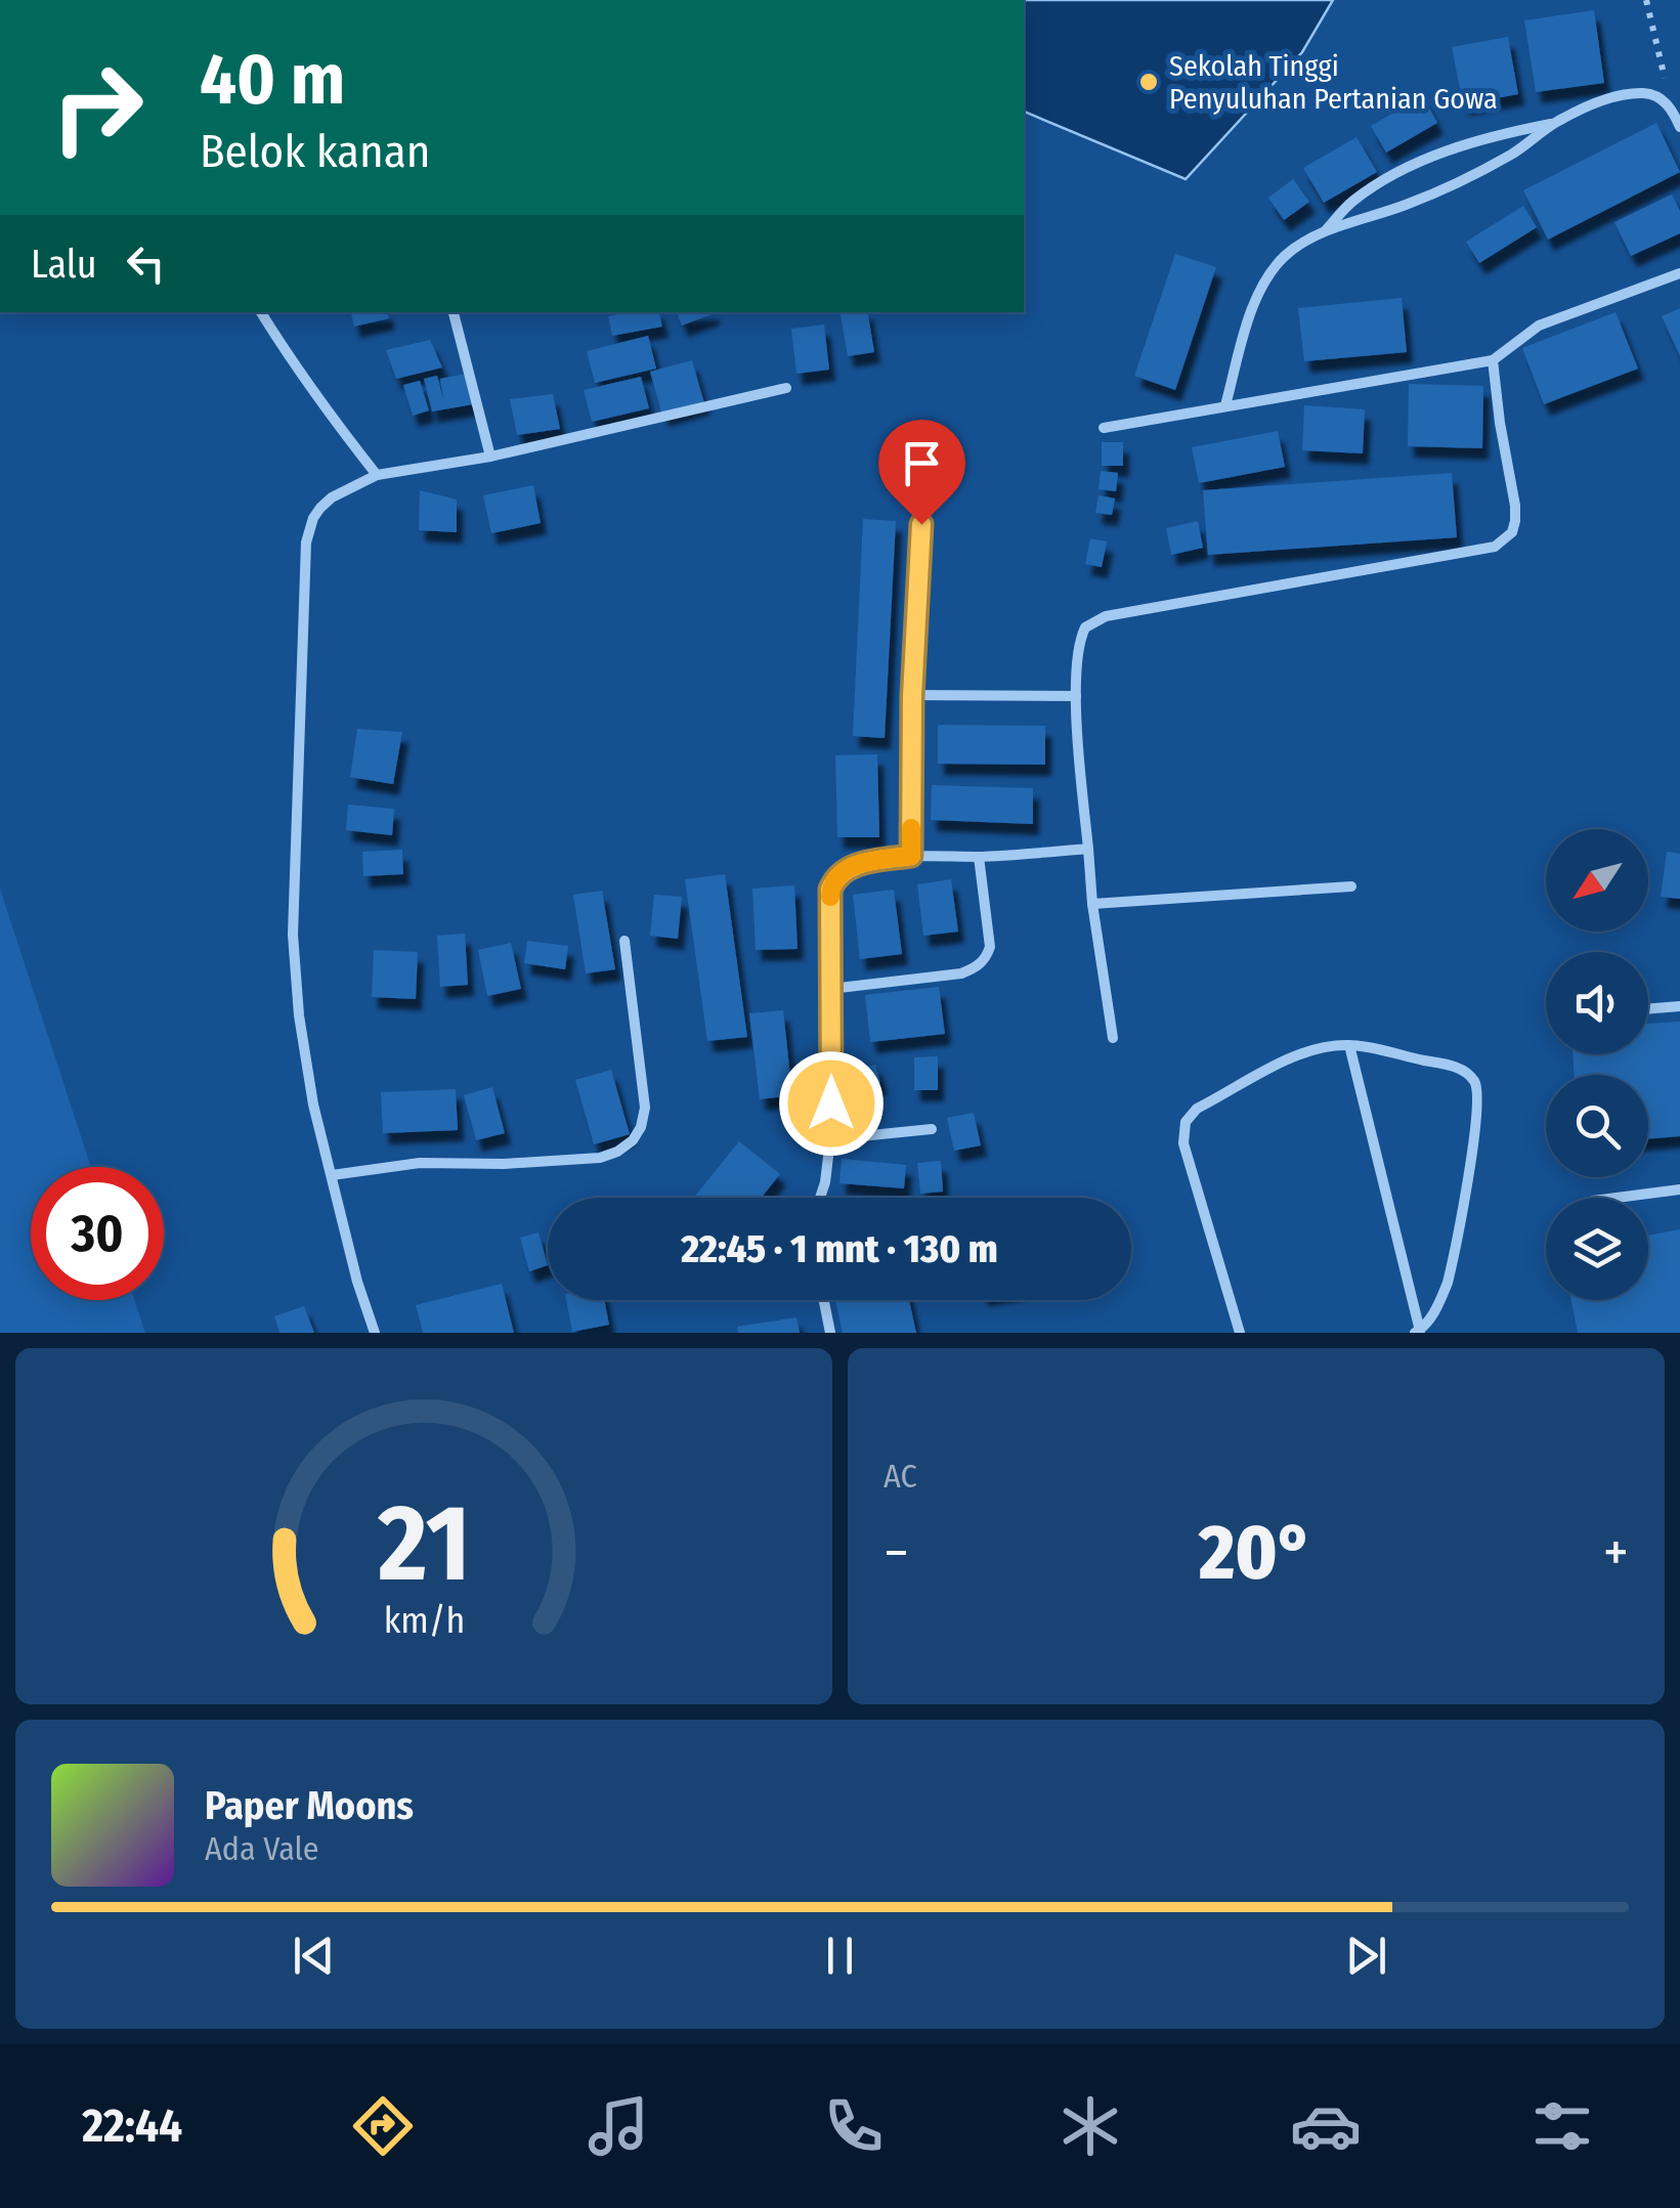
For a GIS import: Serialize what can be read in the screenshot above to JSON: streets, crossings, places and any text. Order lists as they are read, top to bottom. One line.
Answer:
{"places":["Sekolah Tinggi Penyuluhan Pertanian Gowa"],"north":"bottom left","page":{"turn":["40 m","Belok kanan"],"then":"Lalu","limit":"30","trip":"22:45 · 1 mnt · 130 m","tile":"AC","heat":["−","20°","+"],"song":["Paper Moons","Ada Vale"],"tabs":"22:44","gauge":["21","km/h"]}}
